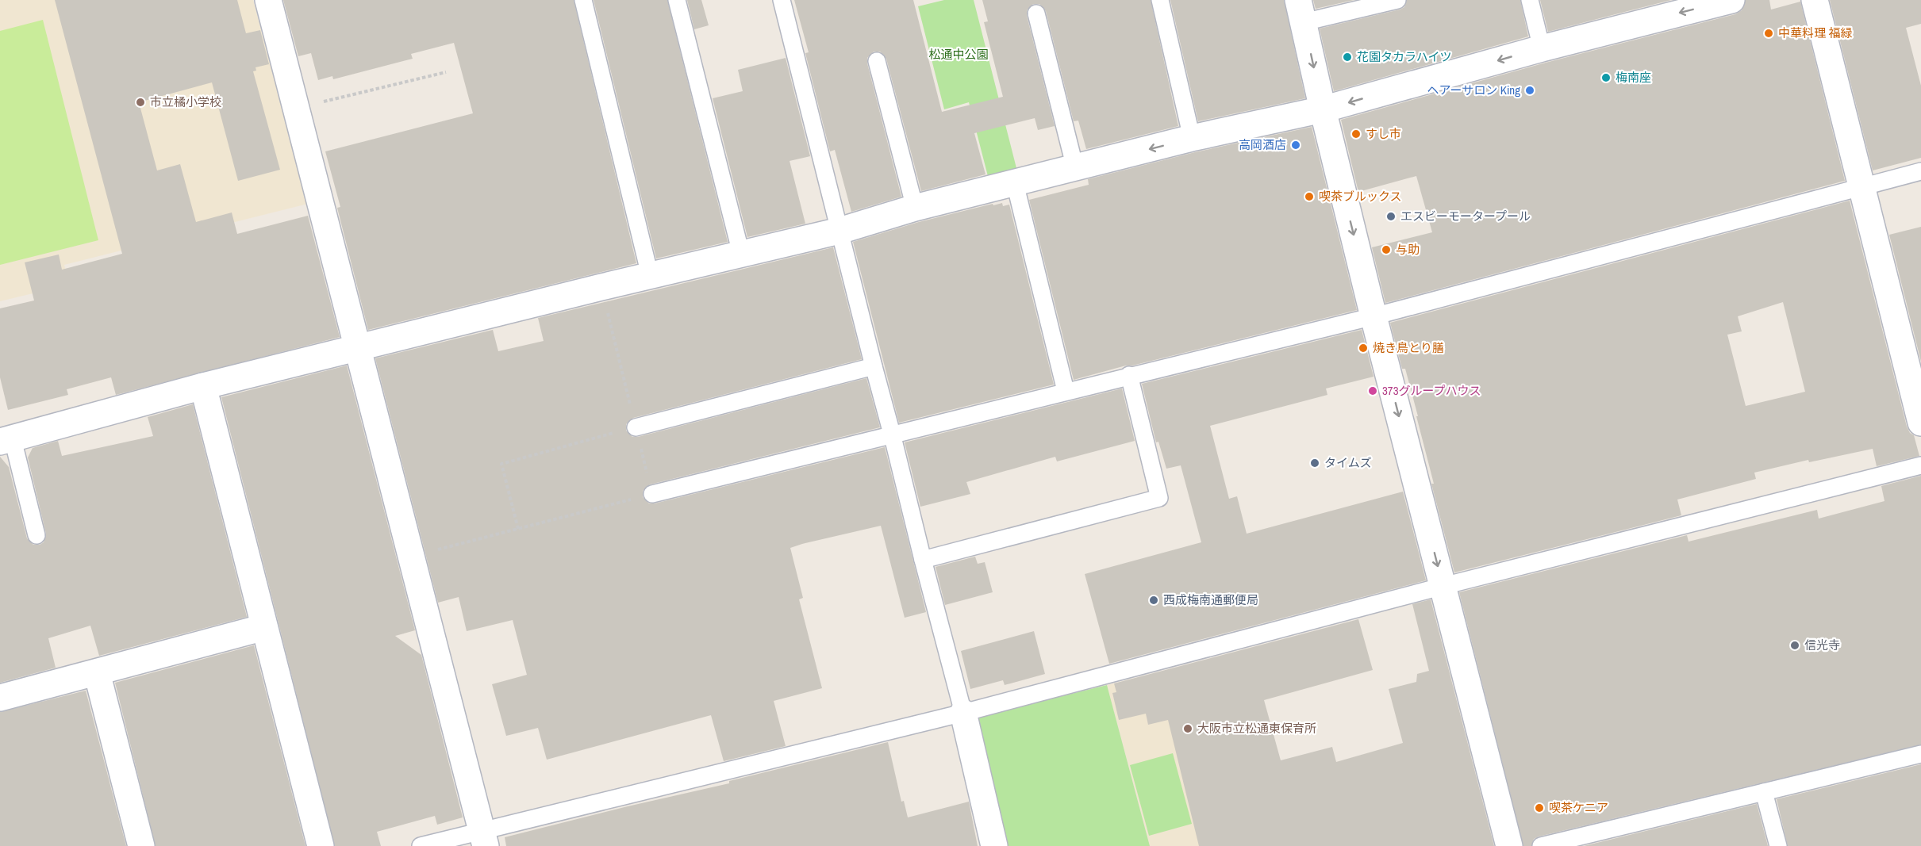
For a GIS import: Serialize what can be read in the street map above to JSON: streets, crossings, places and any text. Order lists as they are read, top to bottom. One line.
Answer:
{"parks":["松通中公園"],"places":["中華料理 福緑","花園タカラハイツ","梅南座","ヘアーサロン King","市立橘小学校","すし市","高岡酒店","喫茶ブルックス","エスビーモータープール","与助","焼き鳥とり膳","373グループハウス","タイムズ","西成梅南通郵便局","信光寺","大阪市立松通東保育所","喫茶ケニア"]}
